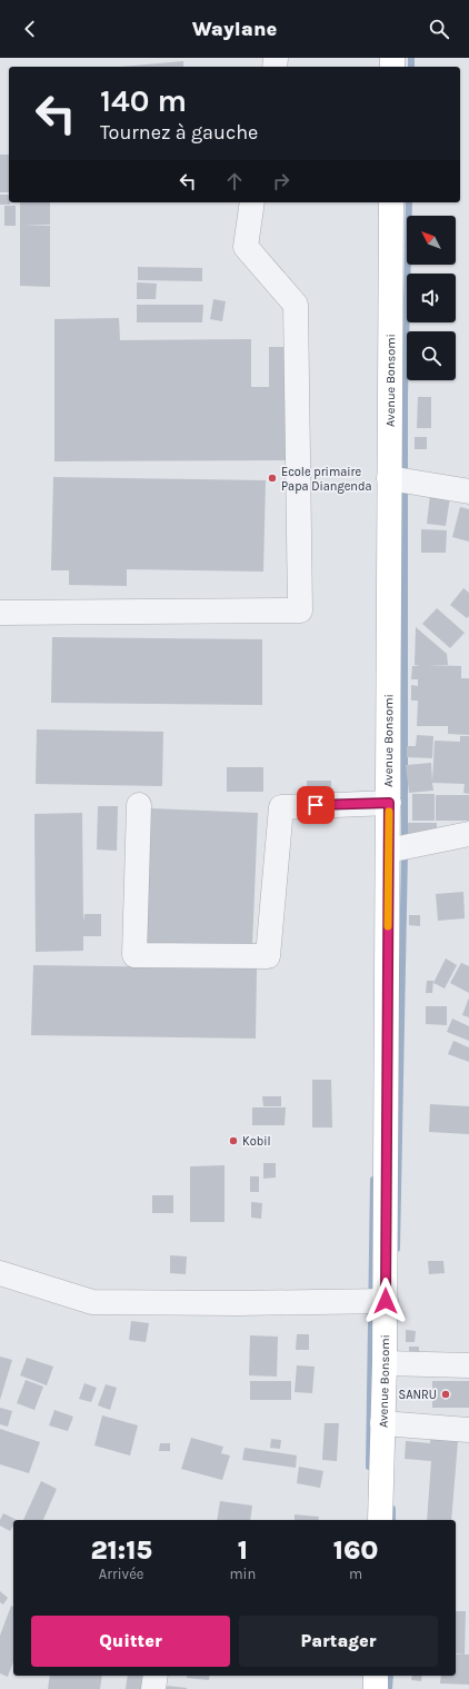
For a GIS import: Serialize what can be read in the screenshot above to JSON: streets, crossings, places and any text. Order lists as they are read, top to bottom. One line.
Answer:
{"streets":{"main road":["Avenue Bonsomi"]},"places":["Ecole primaire Papa Diangenda","Kobil","SANRU"],"north":"top left","page":{"header":"Waylane","turn":["140 m","Tournez à gauche"],"eta":["21:15","Arrivée","1","min","160","m"],"buttons":["Quitter","Partager"]}}
